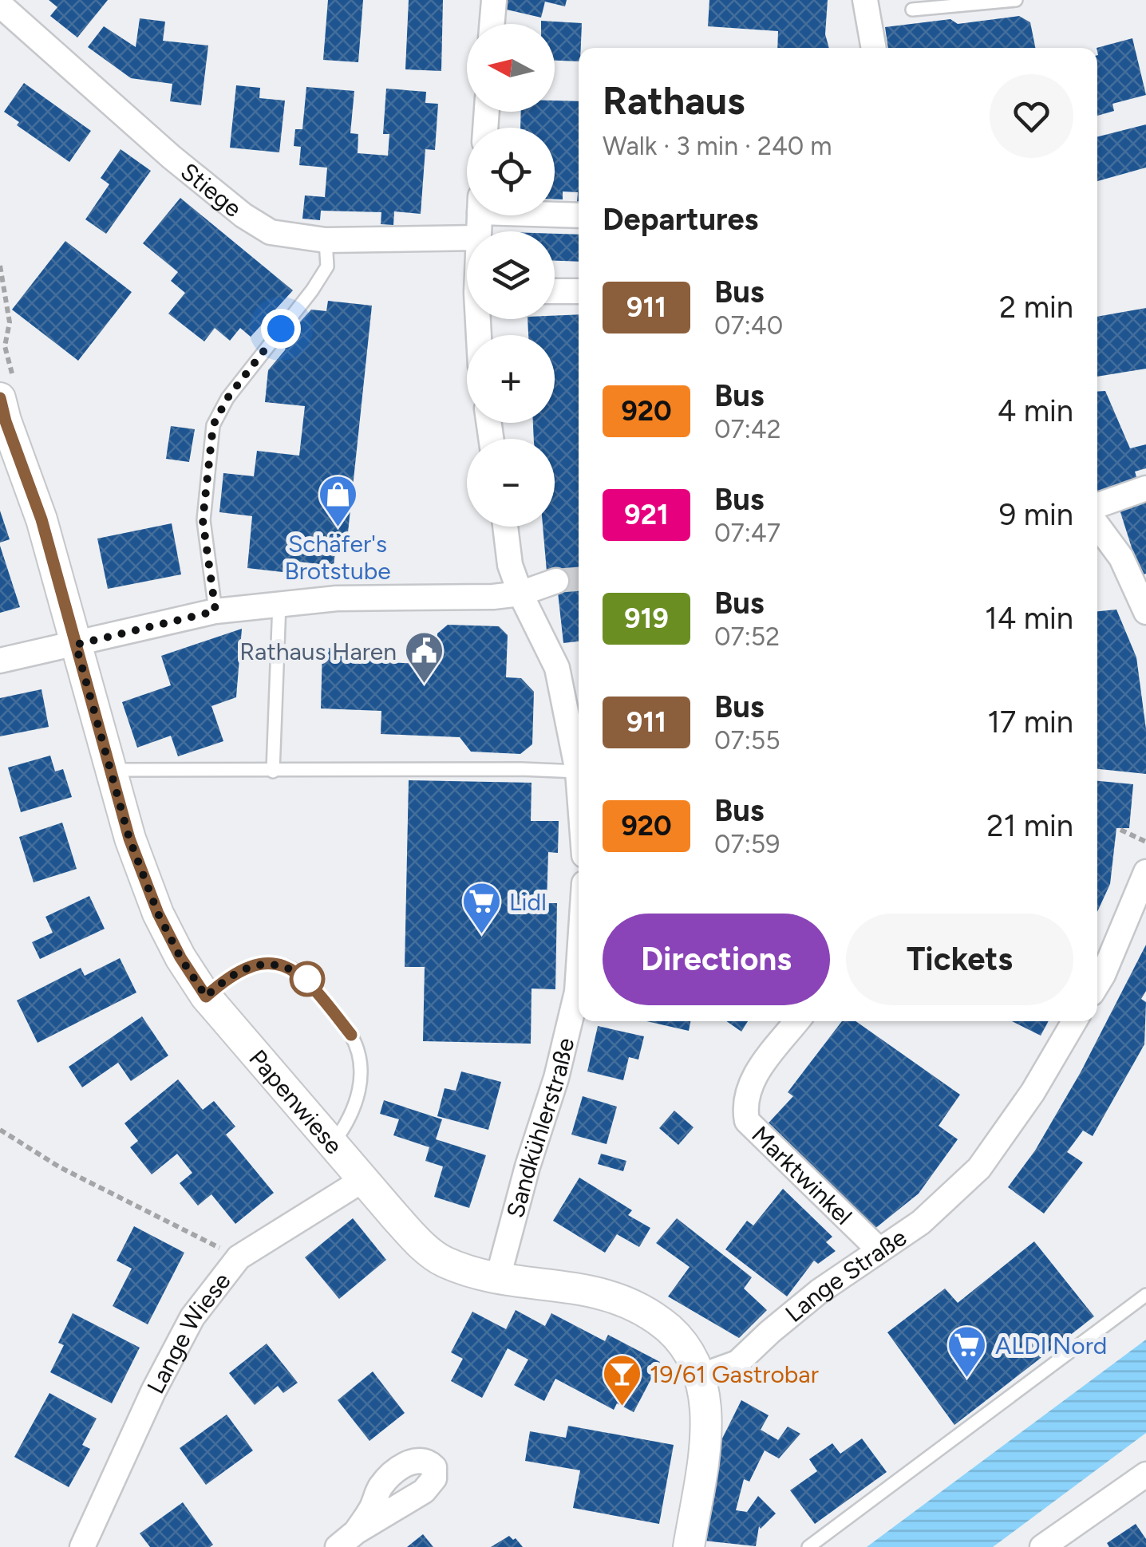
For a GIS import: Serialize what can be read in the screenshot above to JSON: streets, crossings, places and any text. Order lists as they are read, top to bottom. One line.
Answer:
{"streets":{"street":["Stiege","Papenwiese","Sandkühlerstraße","Marktwinkel","Lange Straße","Lange Wiese"]},"crossings":[["Papenwiese","Sandkühlerstraße"],["Papenwiese","Lange Straße"],["Papenwiese","Lange Wiese"],["Marktwinkel","Lange Straße"]],"places":{"shop":["Schäfer's Brotstube"],"public building":["Rathaus Haren"],"supermarket":["Lidl","ALDI Nord"],"bar":["19/61 Gastrobar"]},"lines":["bus line 911"],"north":"left","page":{"map_buttons":["+","−"],"heading":[["Rathaus","Walk · 3 min · 240 m"],"Departures"],"list":[{"mark":"911","name":"Bus","note":"07:40","value":"2 min"},{"mark":"920","name":"Bus","note":"07:42","value":"4 min"},{"mark":"921","name":"Bus","note":"07:47","value":"9 min"},{"mark":"919","name":"Bus","note":"07:52","value":"14 min"},{"mark":"911","name":"Bus","note":"07:55","value":"17 min"},{"mark":"920","name":"Bus","note":"07:59","value":"21 min"}],"buttons":["Directions","Tickets"]}}
